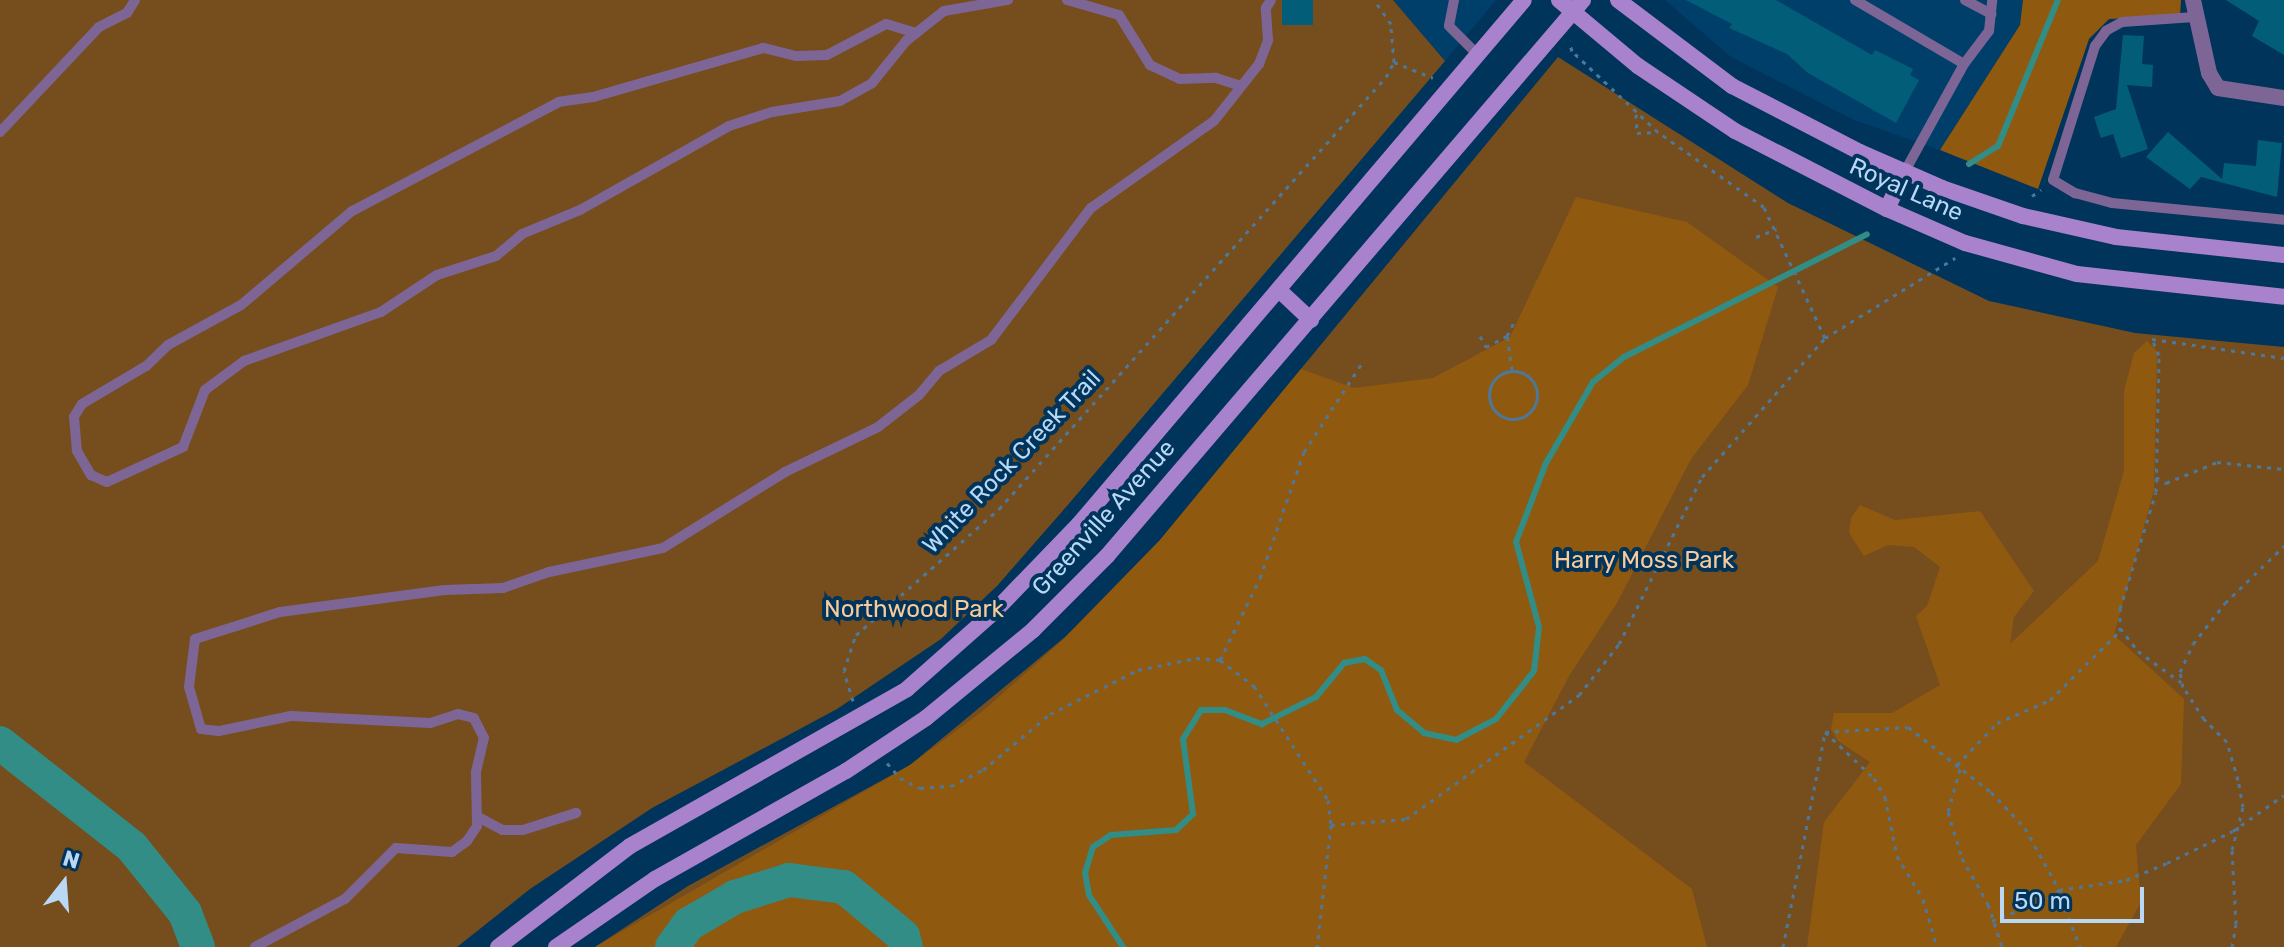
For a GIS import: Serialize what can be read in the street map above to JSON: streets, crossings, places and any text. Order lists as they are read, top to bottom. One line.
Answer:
{"streets":{"main road":["Royal Lane","Greenville Avenue"],"path":["White Rock Creek Trail"]},"crossings":[["Royal Lane","Greenville Avenue"]],"parks":["Harry Moss Park","Northwood Park"],"scale_bar":"50 m","north":"top"}
